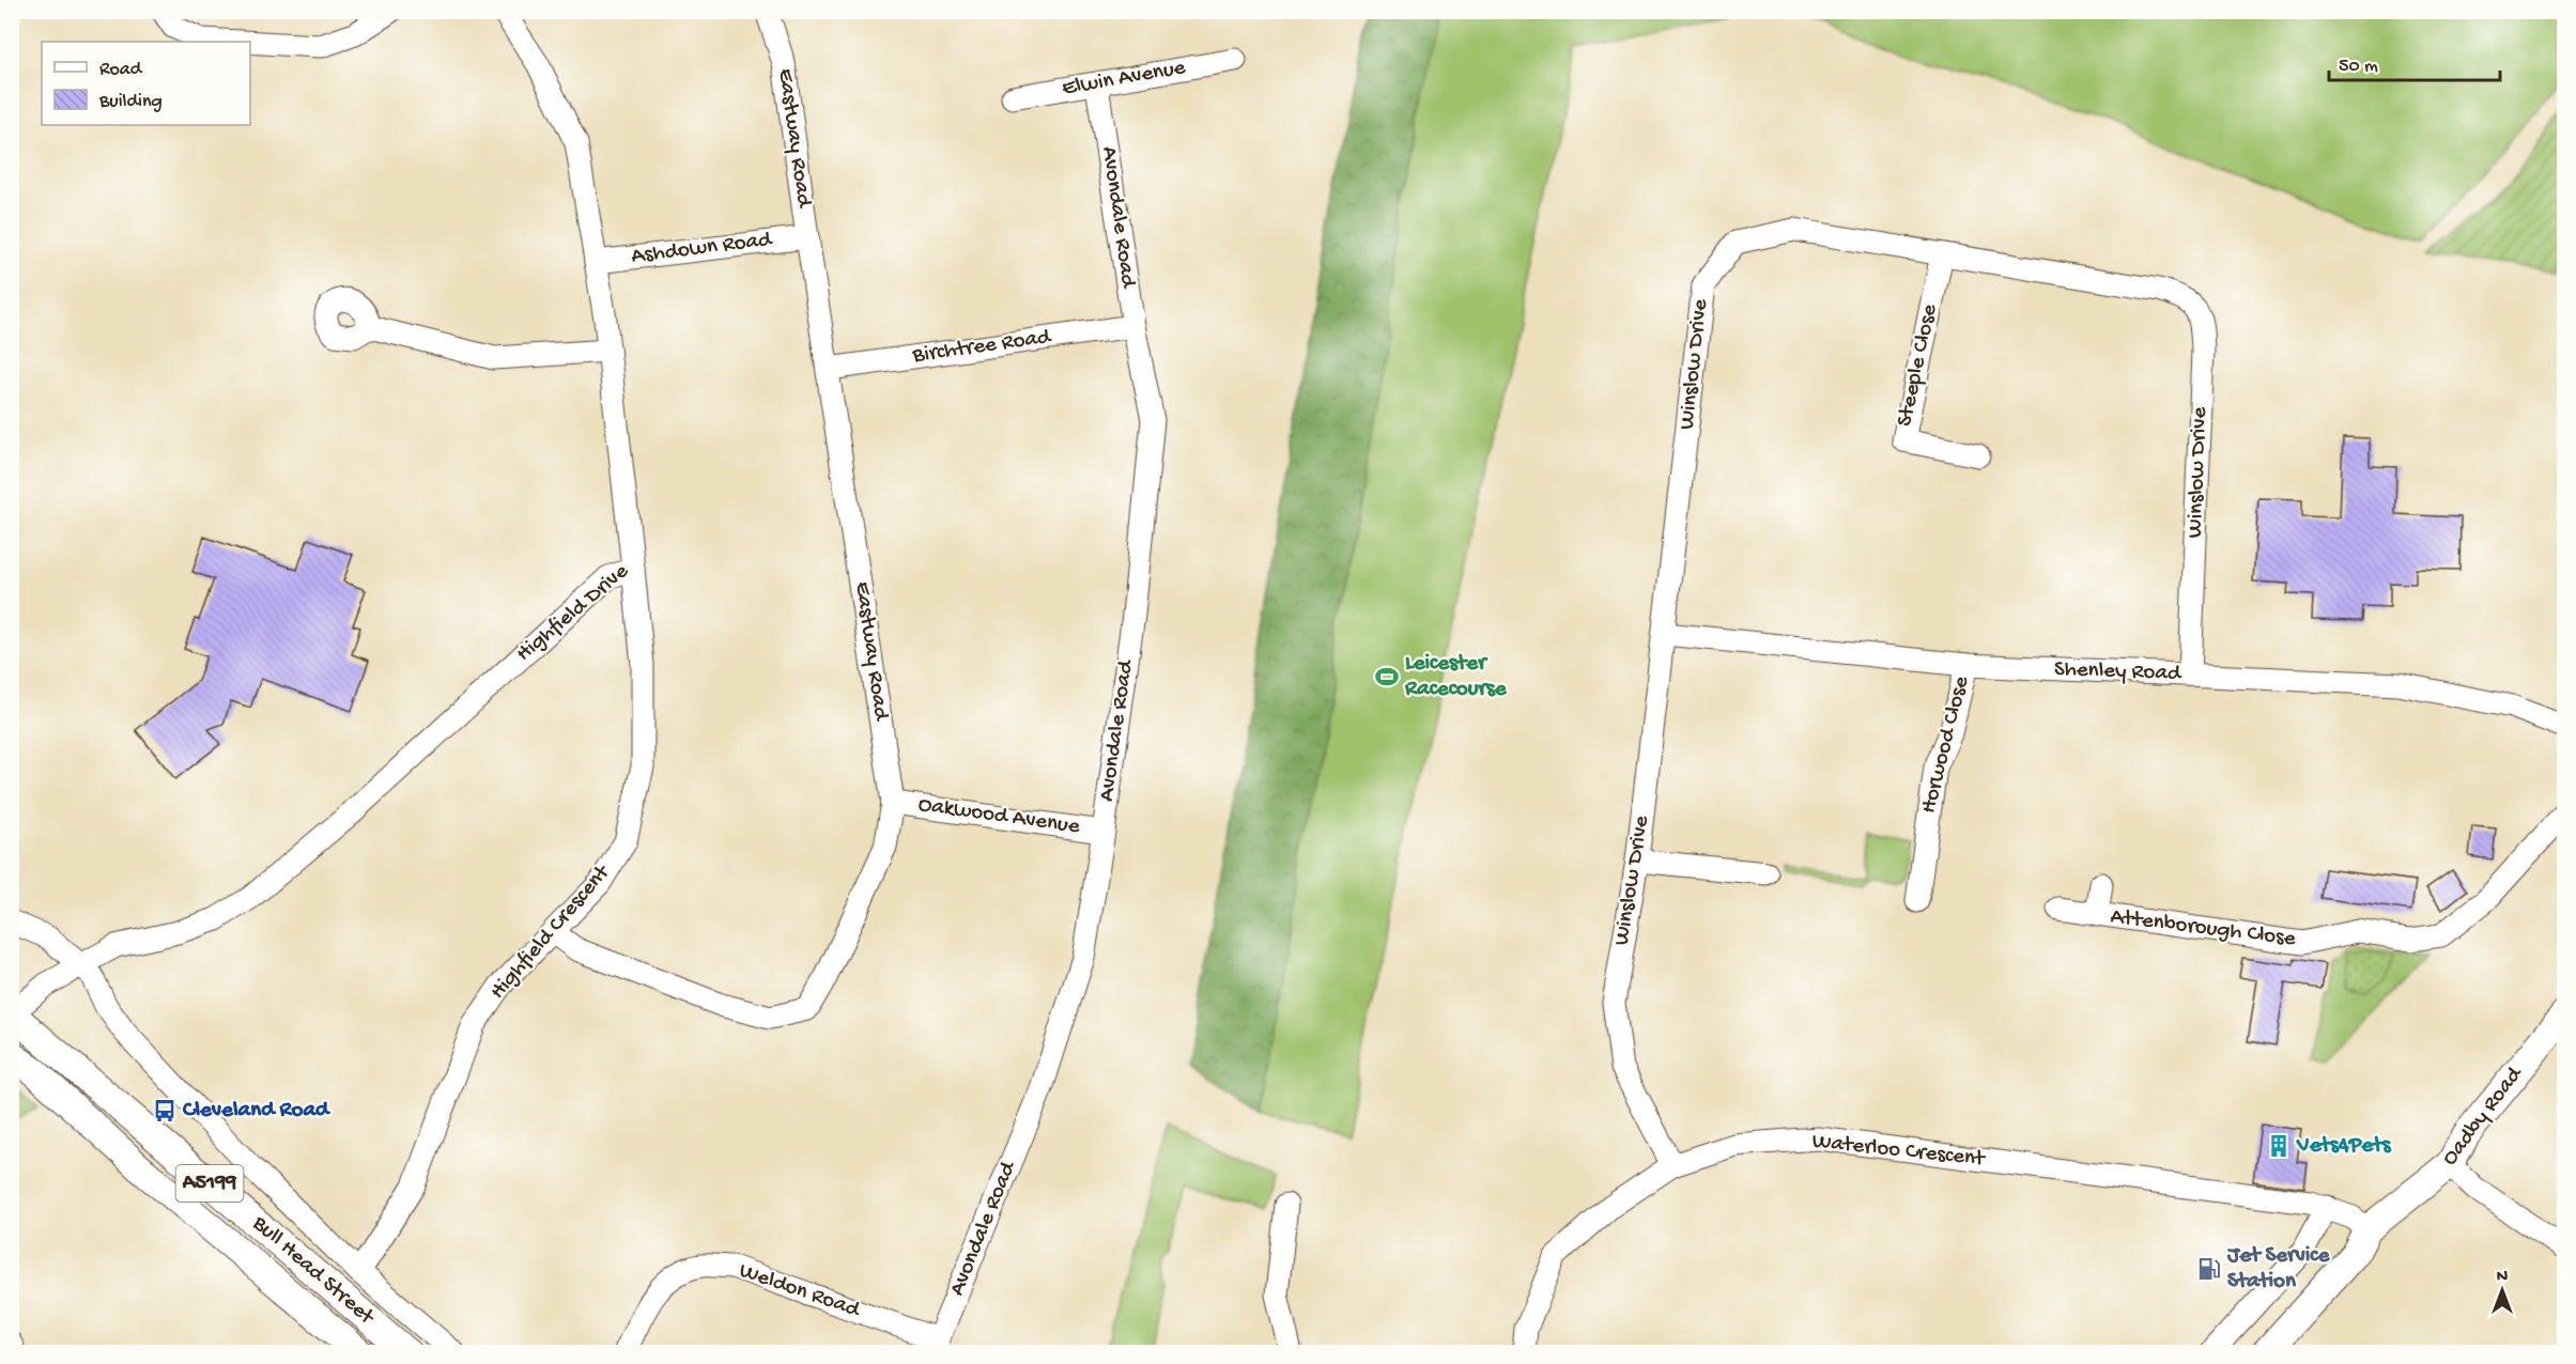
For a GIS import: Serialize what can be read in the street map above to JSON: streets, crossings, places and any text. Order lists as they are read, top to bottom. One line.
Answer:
{"streets":{"main road":["Oadby Road","A5199","Bull Head Street"],"street":["Elwin Avenue","Eastway Road","Avondale Road","Ashdown Road","Birchtree Road","Winslow Drive","Steeple Close","Highfield Drive","Shenley Road","Horwood Close","Oakwood Avenue","Attenborough Close","Highfield Crescent","Waterloo Crescent","Weldon Road"]},"crossings":[["Elwin Avenue","Avondale Road"],["Eastway Road","Ashdown Road"],["Eastway Road","Birchtree Road"],["Eastway Road","Oakwood Avenue"],["Eastway Road","Highfield Crescent"],["Avondale Road","Birchtree Road"],["Avondale Road","Oakwood Avenue"],["Avondale Road","Weldon Road"],["Ashdown Road","Highfield Drive"],["Winslow Drive","Steeple Close"],["Winslow Drive","Shenley Road"],["Winslow Drive","Waterloo Crescent"],["Highfield Drive","Highfield Crescent"],["Highfield Drive","Bull Head Street"],["Shenley Road","Horwood Close"],["Oadby Road","Waterloo Crescent"]],"places":{"sports":["Leicester Racecourse"],"bus stop":["Cleveland Road"],"building":["Vets4Pets"],"fuel station":["Jet Service Station"]},"legend":["Road","Building"],"scale_bar":"50 m","north":"top"}
